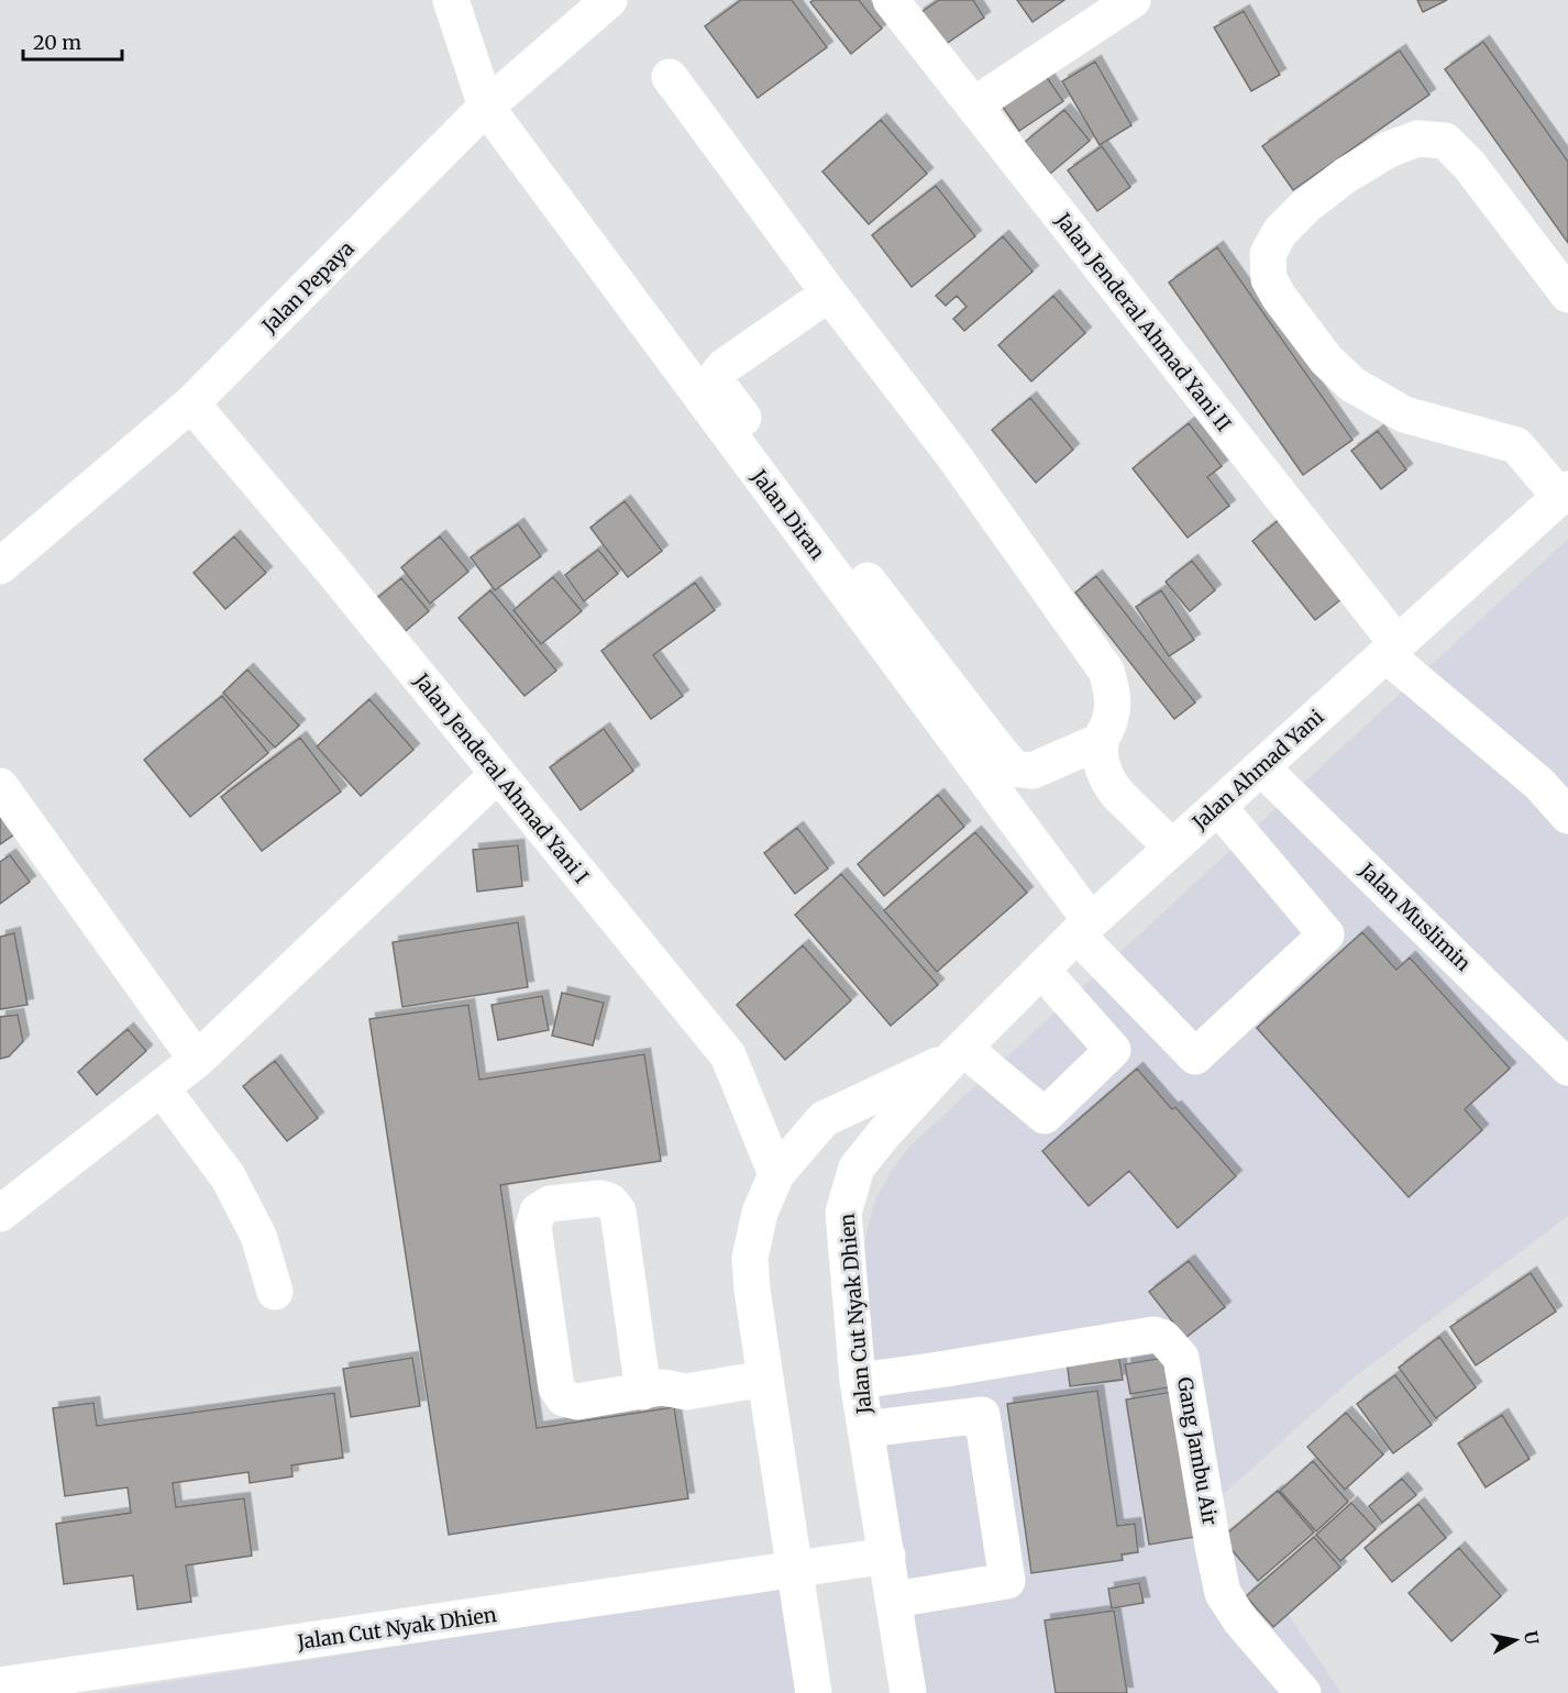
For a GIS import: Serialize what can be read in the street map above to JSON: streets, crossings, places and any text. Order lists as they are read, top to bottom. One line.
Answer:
{"streets":{"street":["Jalan Pepaya","Jalan Jenderal Ahmad Yani II","Jalan Diran","Jalan Ahmad Yani","Jalan Jenderal Ahmad Yani I","Jalan Muslimin","Jalan Cut Nyak Dhien","Gang Jambu Air"]},"crossings":[["Jalan Pepaya","Jalan Diran"],["Jalan Pepaya","Jalan Jenderal Ahmad Yani I"],["Jalan Jenderal Ahmad Yani II","Jalan Ahmad Yani"],["Jalan Diran","Jalan Ahmad Yani"],["Jalan Ahmad Yani","Jalan Muslimin"],["Jalan Ahmad Yani","Jalan Cut Nyak Dhien"],["Jalan Cut Nyak Dhien","Gang Jambu Air"]],"scale_bar":"20 m","north":"right"}
